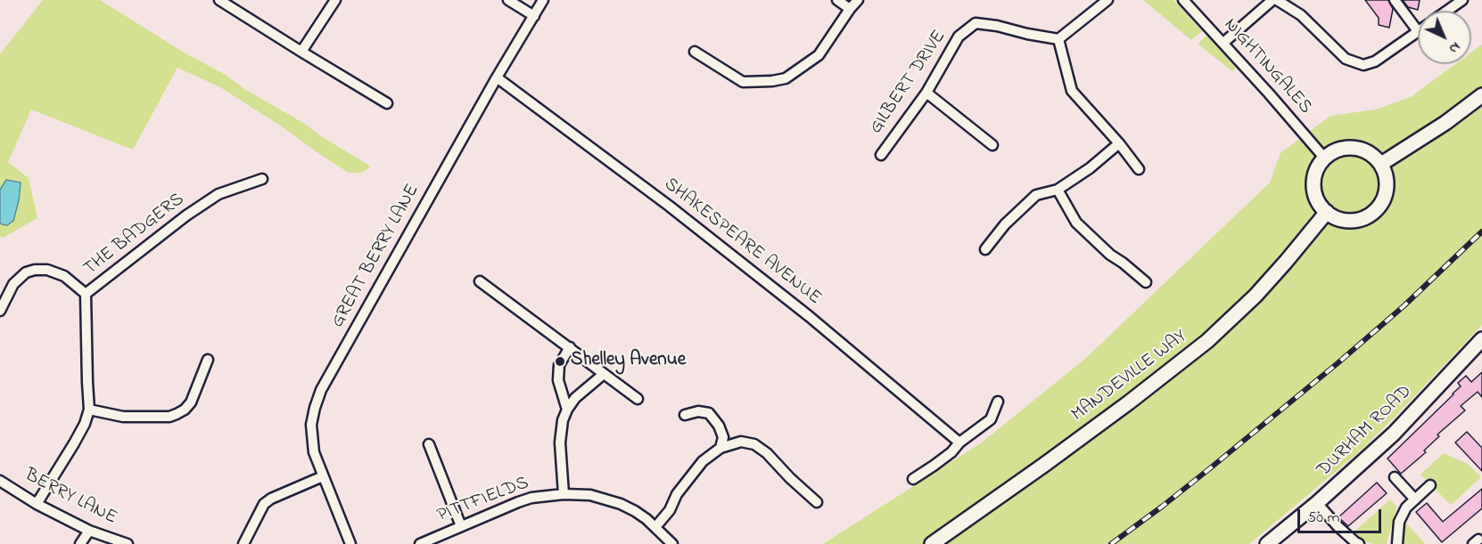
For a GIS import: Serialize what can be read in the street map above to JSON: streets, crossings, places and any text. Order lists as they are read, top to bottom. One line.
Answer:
{"streets":{"main road":["MANDEVILLE WAY","DURHAM ROAD"],"street":["NIGHTINGALES","GILBERT DRIVE","THE BADGERS","SHAKESPEARE AVENUE","GREAT BERRY LANE","BERRY LANE","PITTFIELDS"]},"crossings":[["NIGHTINGALES","MANDEVILLE WAY"],["THE BADGERS","BERRY LANE"],["SHAKESPEARE AVENUE","GREAT BERRY LANE"]],"places":["Shelley Avenue"],"scale_bar":"50 m","north":"bottom right"}
